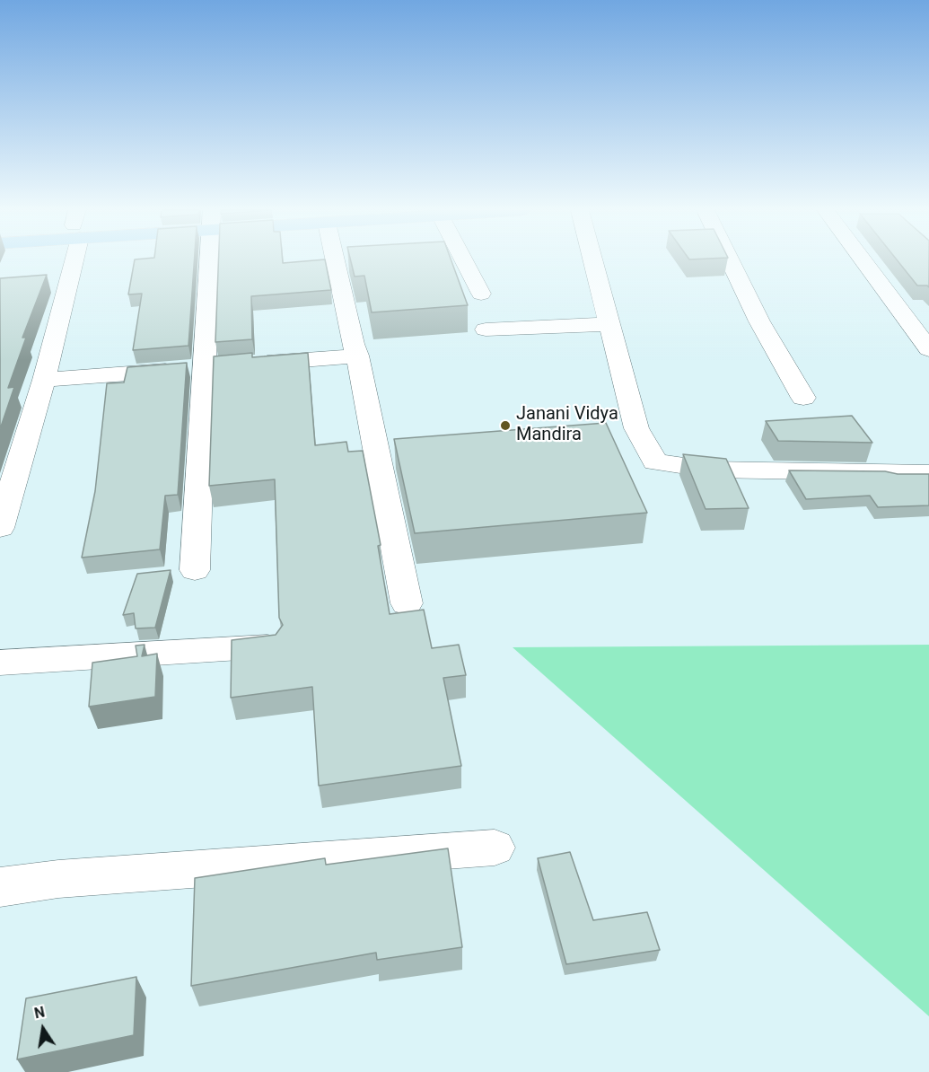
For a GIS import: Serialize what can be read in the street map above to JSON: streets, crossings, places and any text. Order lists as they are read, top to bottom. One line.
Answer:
{"places":["Janani Vidya Mandira"],"north":"top"}
